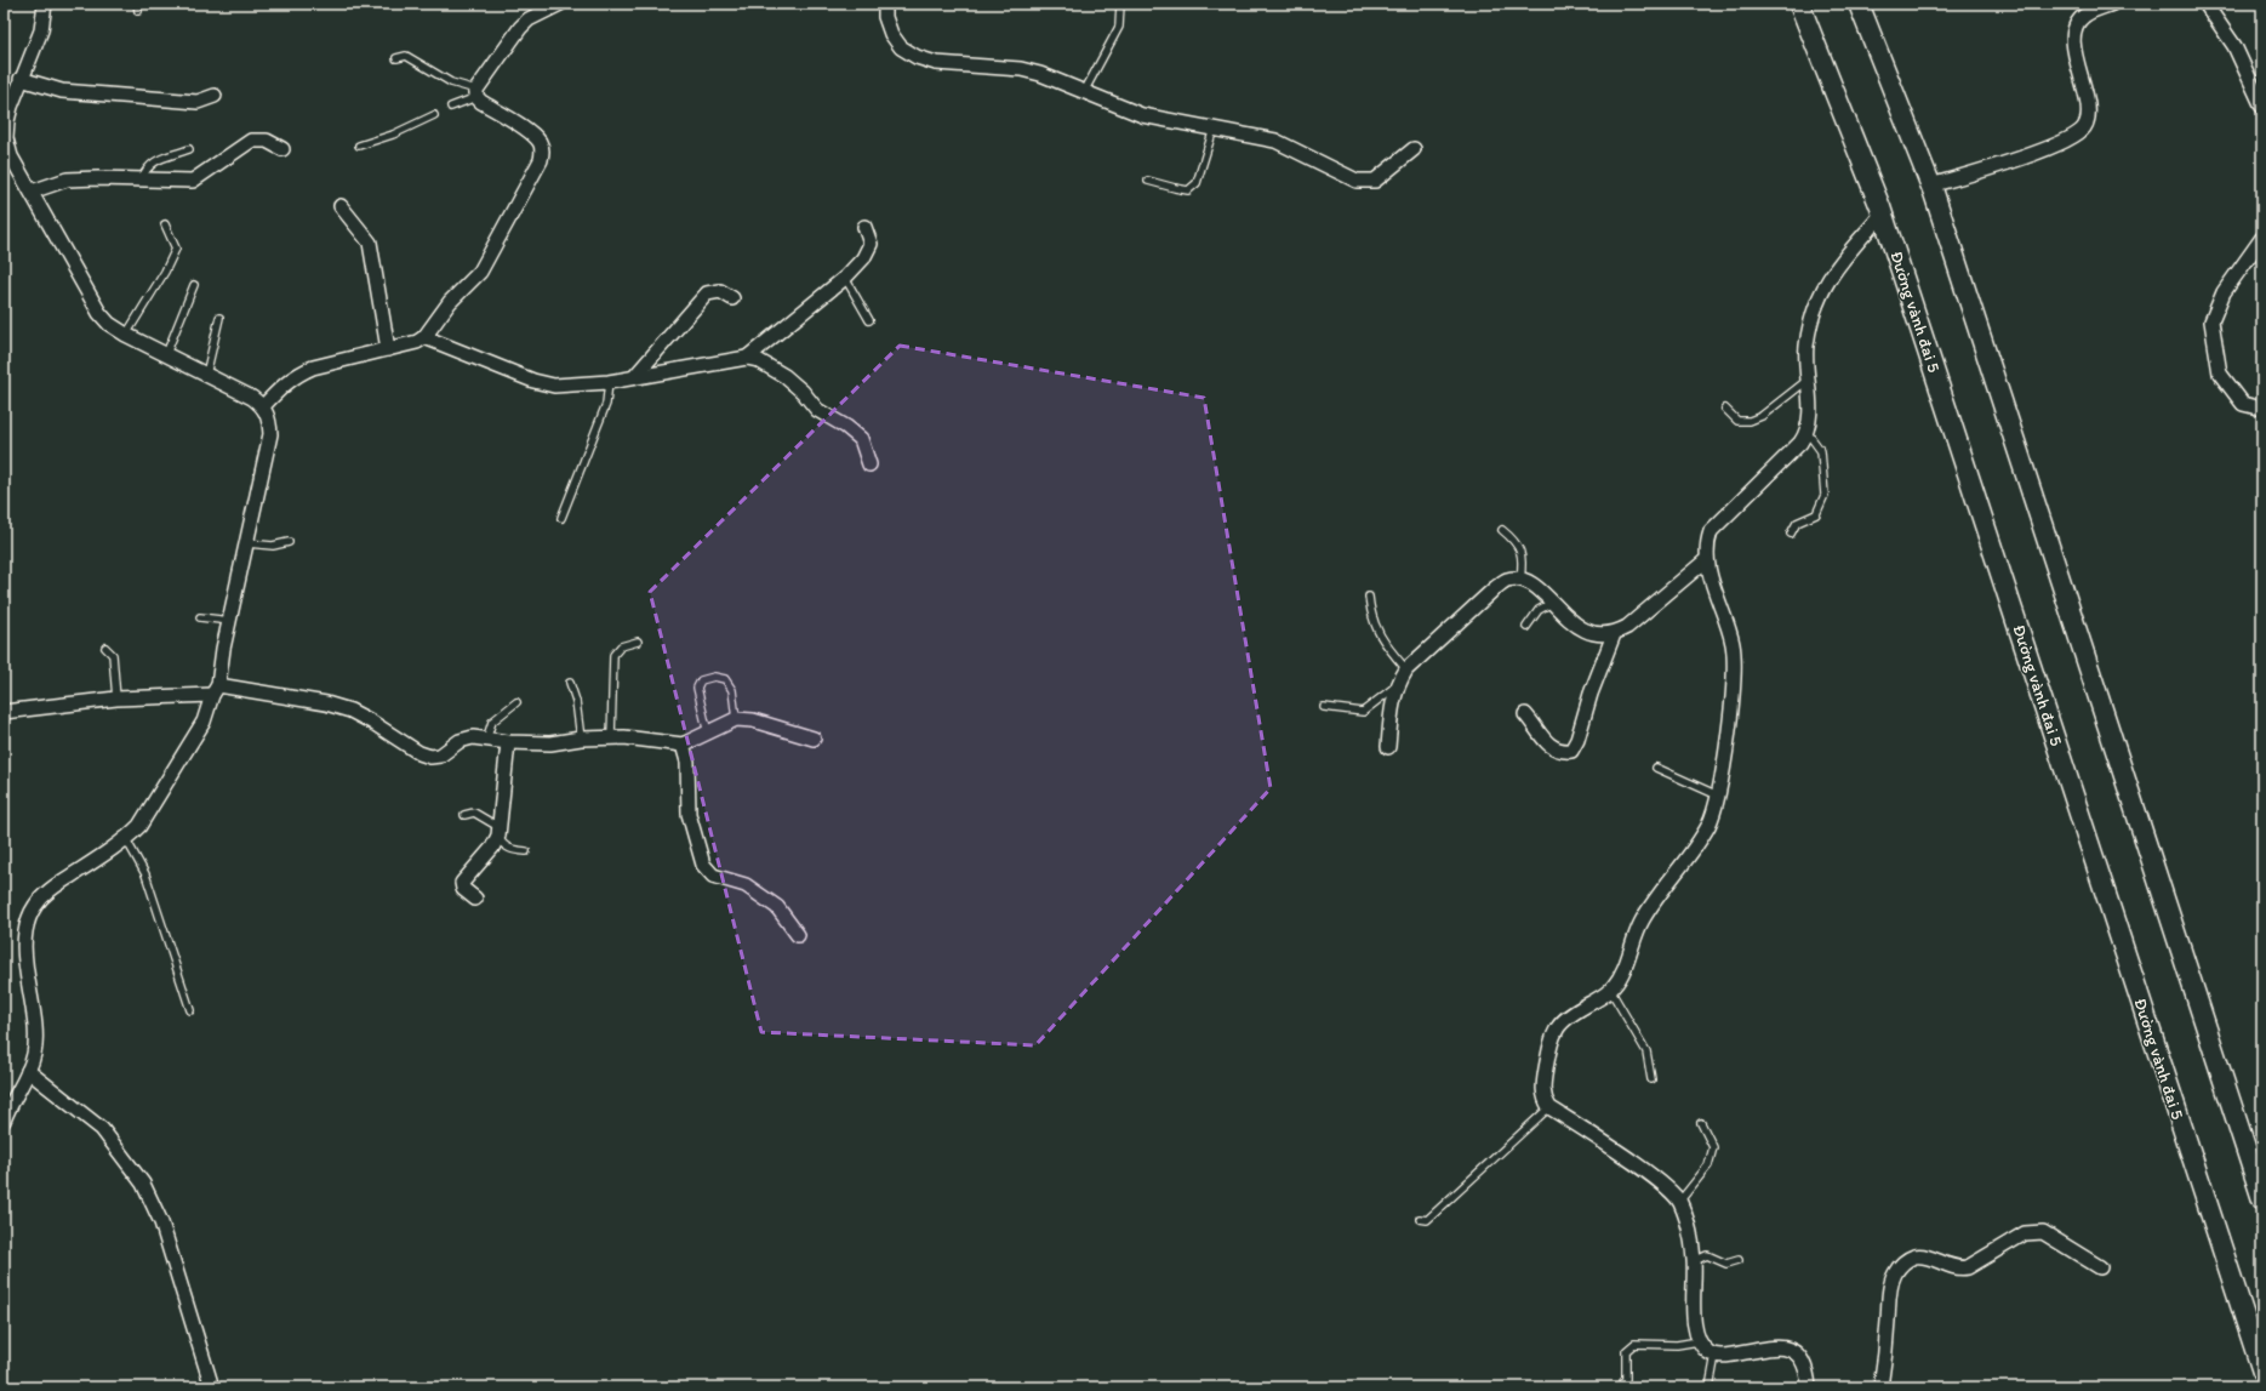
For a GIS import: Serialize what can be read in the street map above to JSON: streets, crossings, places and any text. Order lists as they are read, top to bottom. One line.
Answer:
{"streets":{"main road":["Đường vành đai 5"]}}
